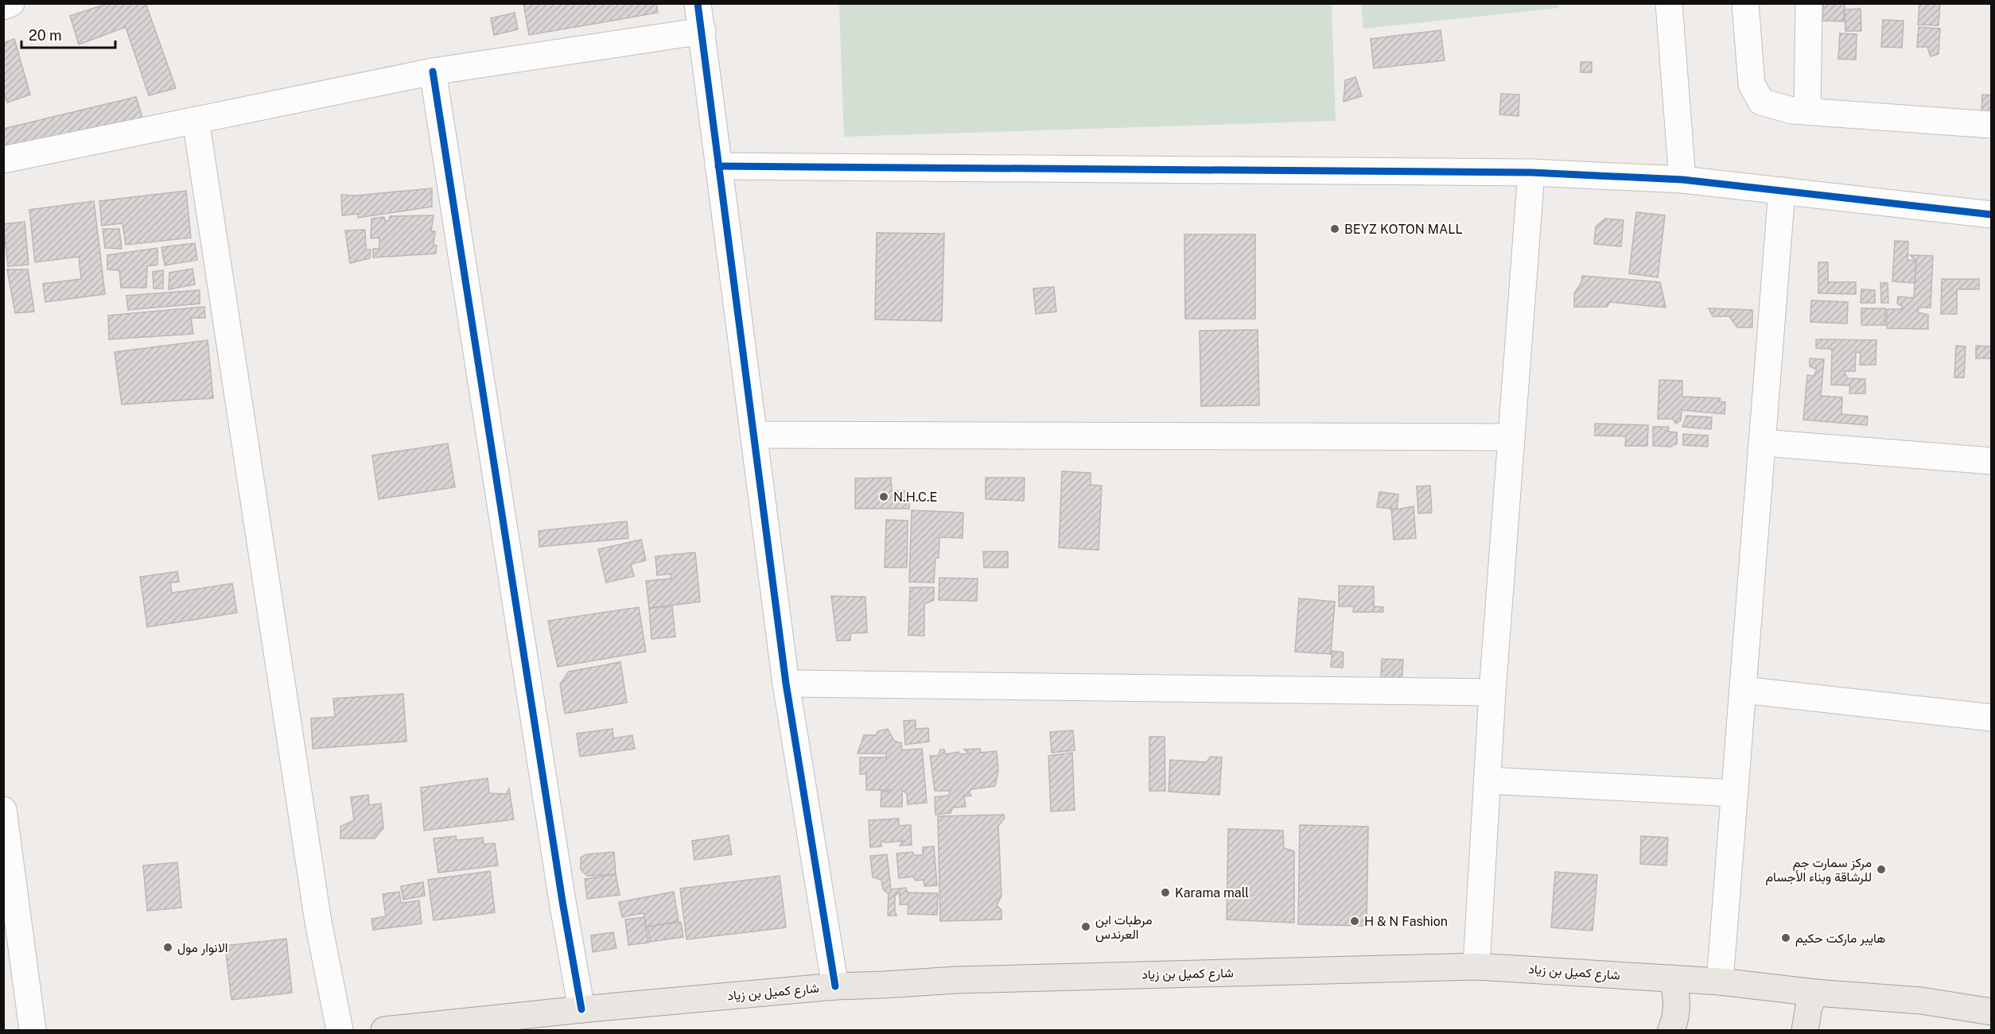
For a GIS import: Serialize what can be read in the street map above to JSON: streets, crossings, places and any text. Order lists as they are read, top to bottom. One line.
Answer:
{"streets":{"main road":["شارع كميل بن زياد"]},"places":["BEYZ KOTON MALL","N.H.C.E","مركز سمارت جم للرشاقة وبناء الأجسام","Karama mall","H & N Fashion","مرطبات ابن العرندس","هایبر مارکت حکیم","الانوار مول"],"scale_bar":"20 m"}
